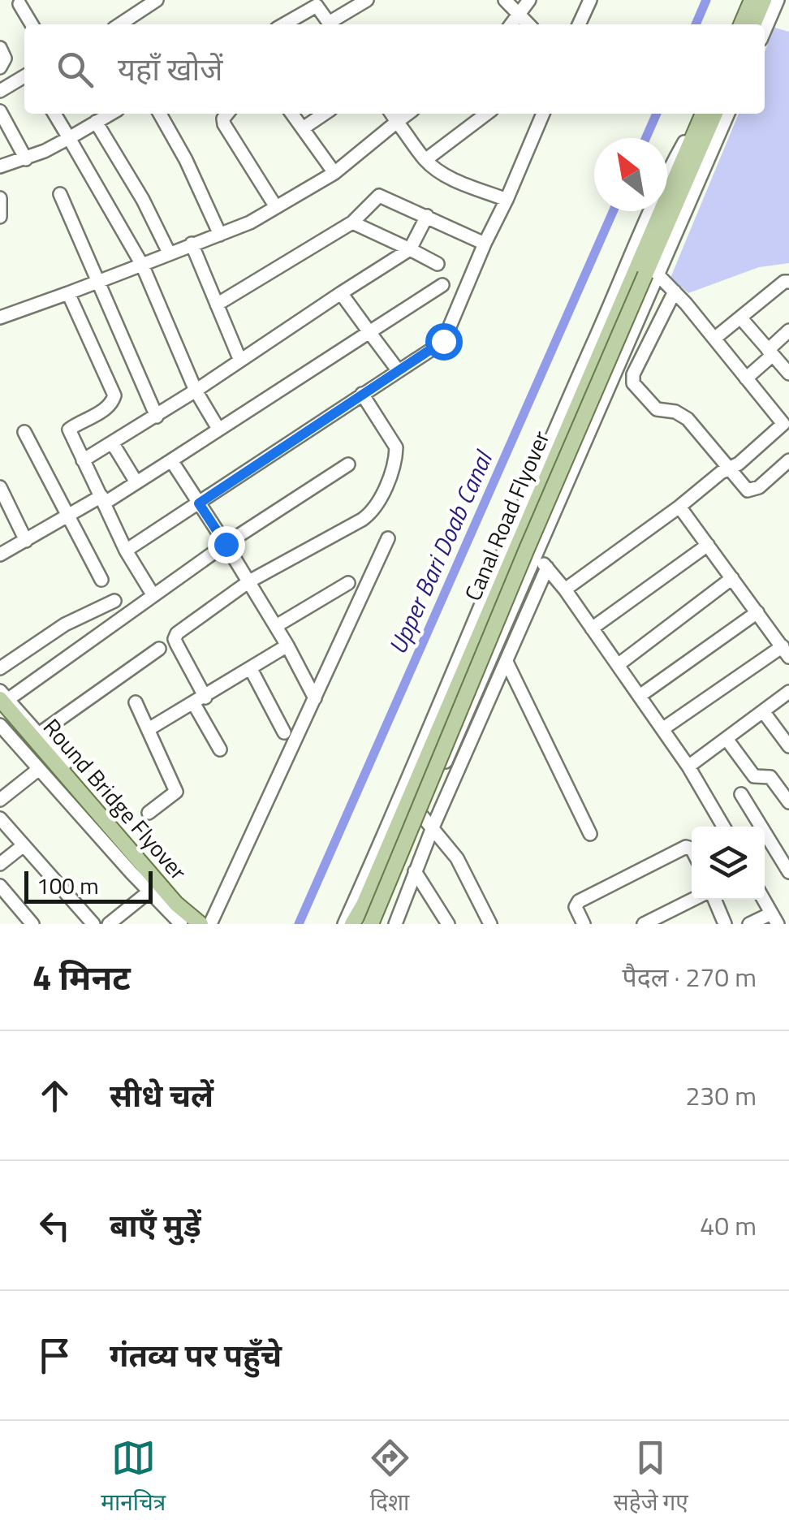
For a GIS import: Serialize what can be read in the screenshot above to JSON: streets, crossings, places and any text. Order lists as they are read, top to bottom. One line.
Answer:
{"streets":{"main road":["Canal Road Flyover","Round Bridge Flyover"]},"water":["Upper Bari Doab Canal"],"scale_bar":"100 m","north":"top left","page":{"search":"यहाँ खोजें","scale":"100 m","heading":["4 मिनट","पैदल · 270 m"],"list":[["सीधे चलें","230 m"],["बाएँ मुड़ें","40 m"],"गंतव्य पर पहुँचे"],"nav":["मानचित्र","दिशा","सहेजे गए"]}}
